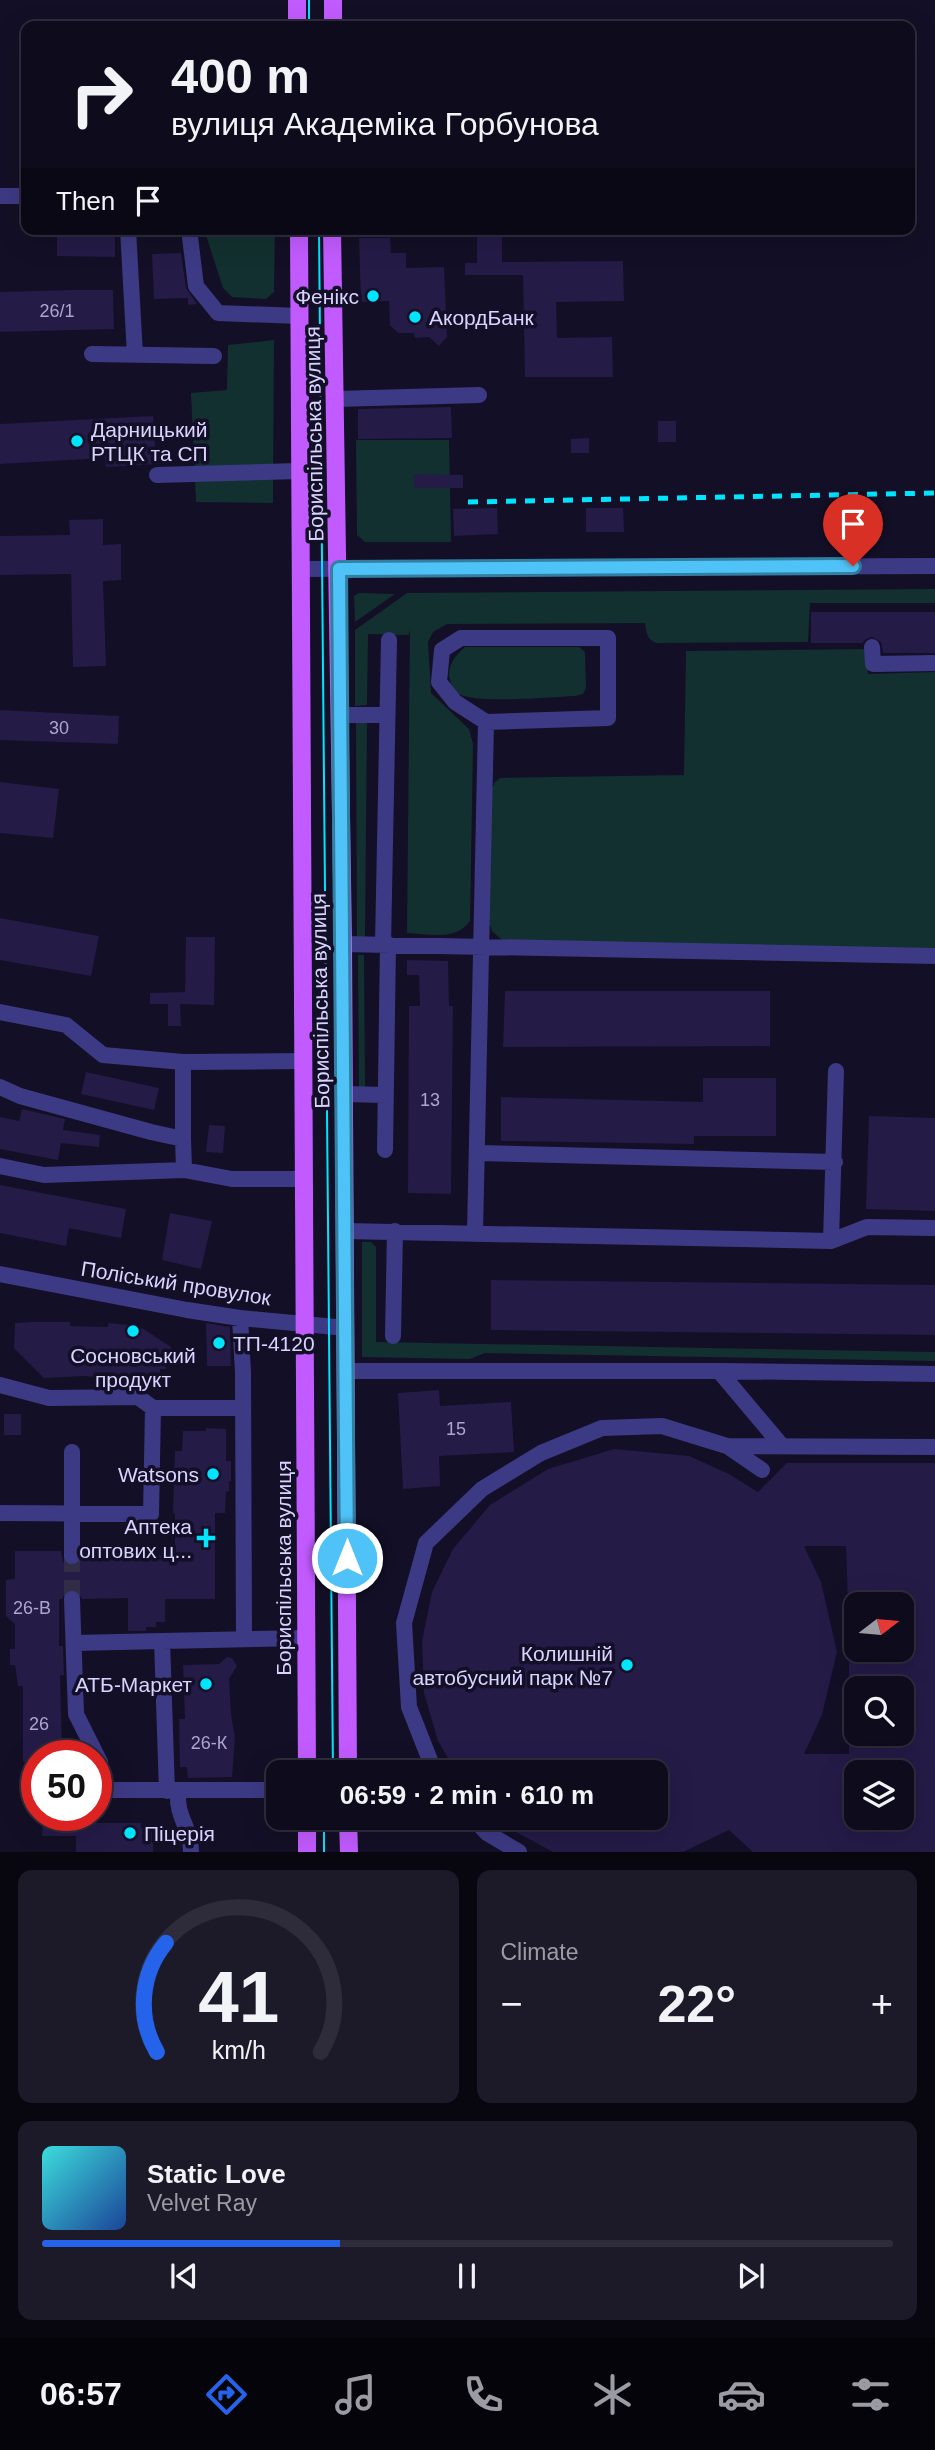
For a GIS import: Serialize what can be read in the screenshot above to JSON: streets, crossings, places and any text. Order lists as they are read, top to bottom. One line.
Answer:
{"streets":{"main road":["Бориспільська вулиця"],"street":["Поліський провулок"]},"crossings":[["Бориспільська вулиця","Поліський провулок"]],"places":{"other":["Фенікс","АкордБанк","Дарницький РТЦК та СП","Сосновський продукт","ТП-4120","Watsons","Колишній автобусний парк №7","АТБ-Маркет","Піцерія"],"health":["Аптека оптових ц..."]},"house_numbers":["26/1","30","13","15","26-В","26","26-К"],"north":"right","page":{"turn":["400 m","вулиця Академіка Горбунова"],"then":"Then","limit":"50","trip":"06:59 · 2 min · 610 m","tile":"Climate","heat":["−","22°","+"],"song":["Static Love","Velvet Ray"],"tabs":"06:57","gauge":["41","km/h"]}}
